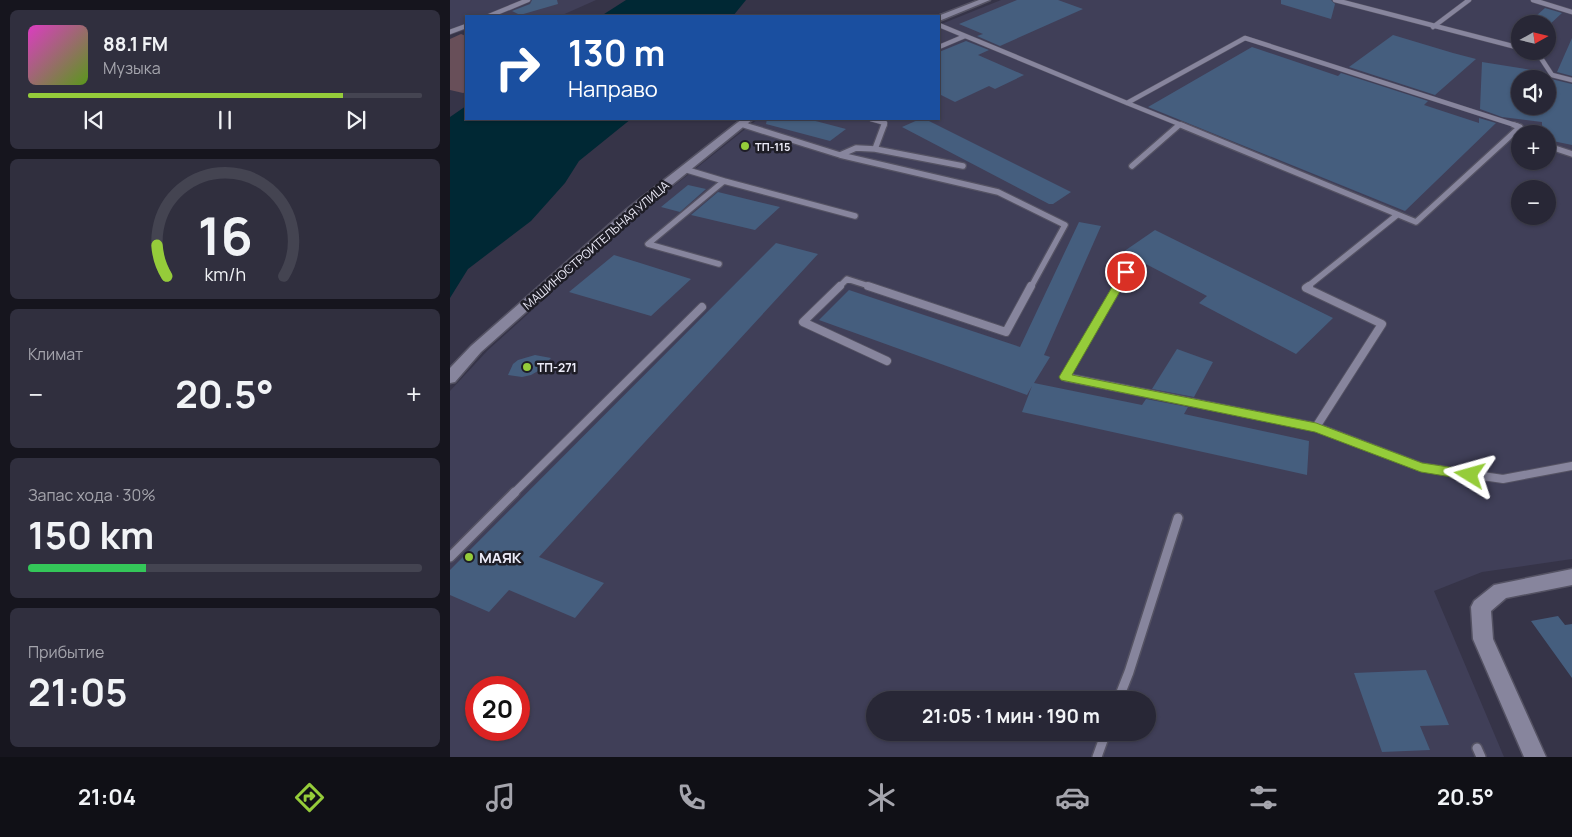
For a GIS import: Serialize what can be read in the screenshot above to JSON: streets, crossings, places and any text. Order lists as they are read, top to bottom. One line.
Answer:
{"streets":{"street":["МАШИНОСТРОИТЕЛЬНАЯ УЛИЦА"]},"places":["ТП-115","ТП-271","МАЯК"],"north":"right","page":{"map_buttons":["+","−"],"turn":["130 m","Направо"],"song":["88.1 FM","Музыка"],"tile":["Климат",["Запас хода · 30%","150 km"],["Прибытие","21:05"]],"heat":["−","20.5°","+"],"limit":"20","trip":"21:05 · 1 мин · 190 m","tabs":["21:04","20.5°"],"gauge":["16","km/h"]}}
